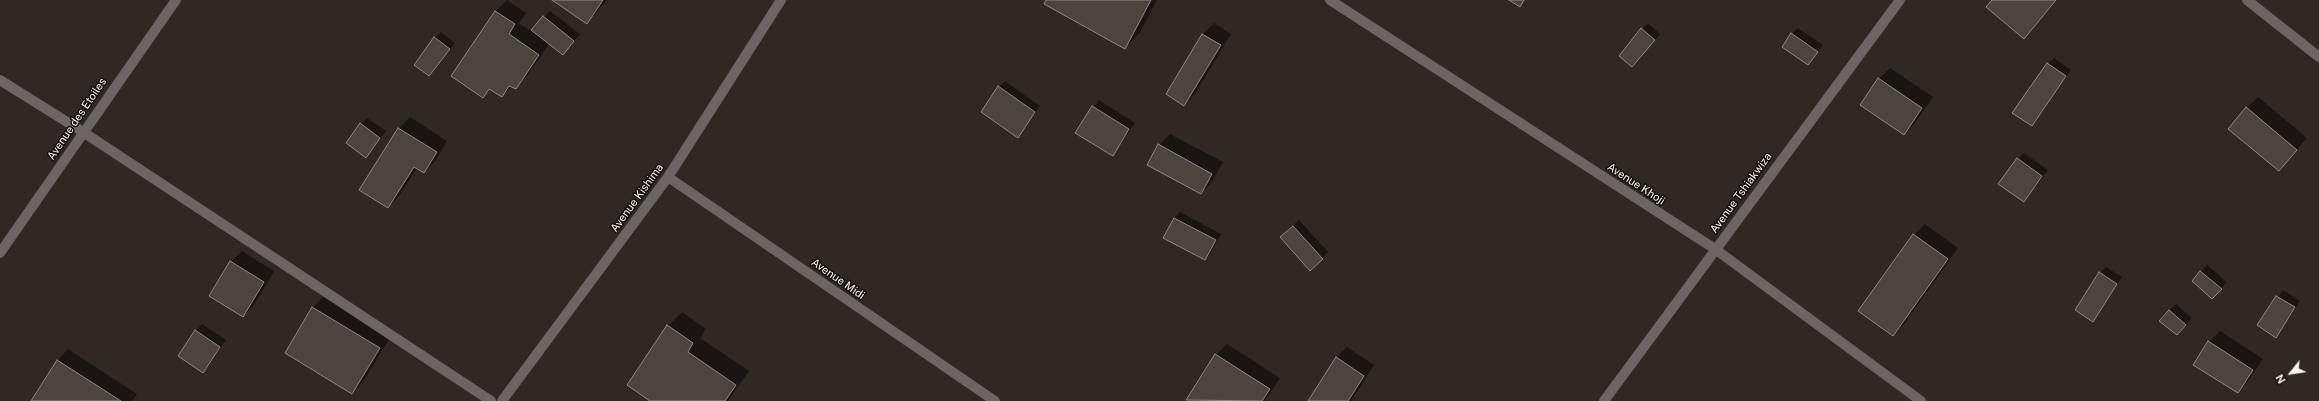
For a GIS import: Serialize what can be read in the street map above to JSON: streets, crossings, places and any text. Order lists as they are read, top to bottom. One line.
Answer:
{"streets":{"street":["Avenue des Etoiles","Avenue Khoji","Avenue Tshiakwiza","Avenue Kishima","Avenue Midi"]},"crossings":[["Avenue Khoji","Avenue Tshiakwiza"],["Avenue Kishima","Avenue Midi"]],"north":"bottom left"}
